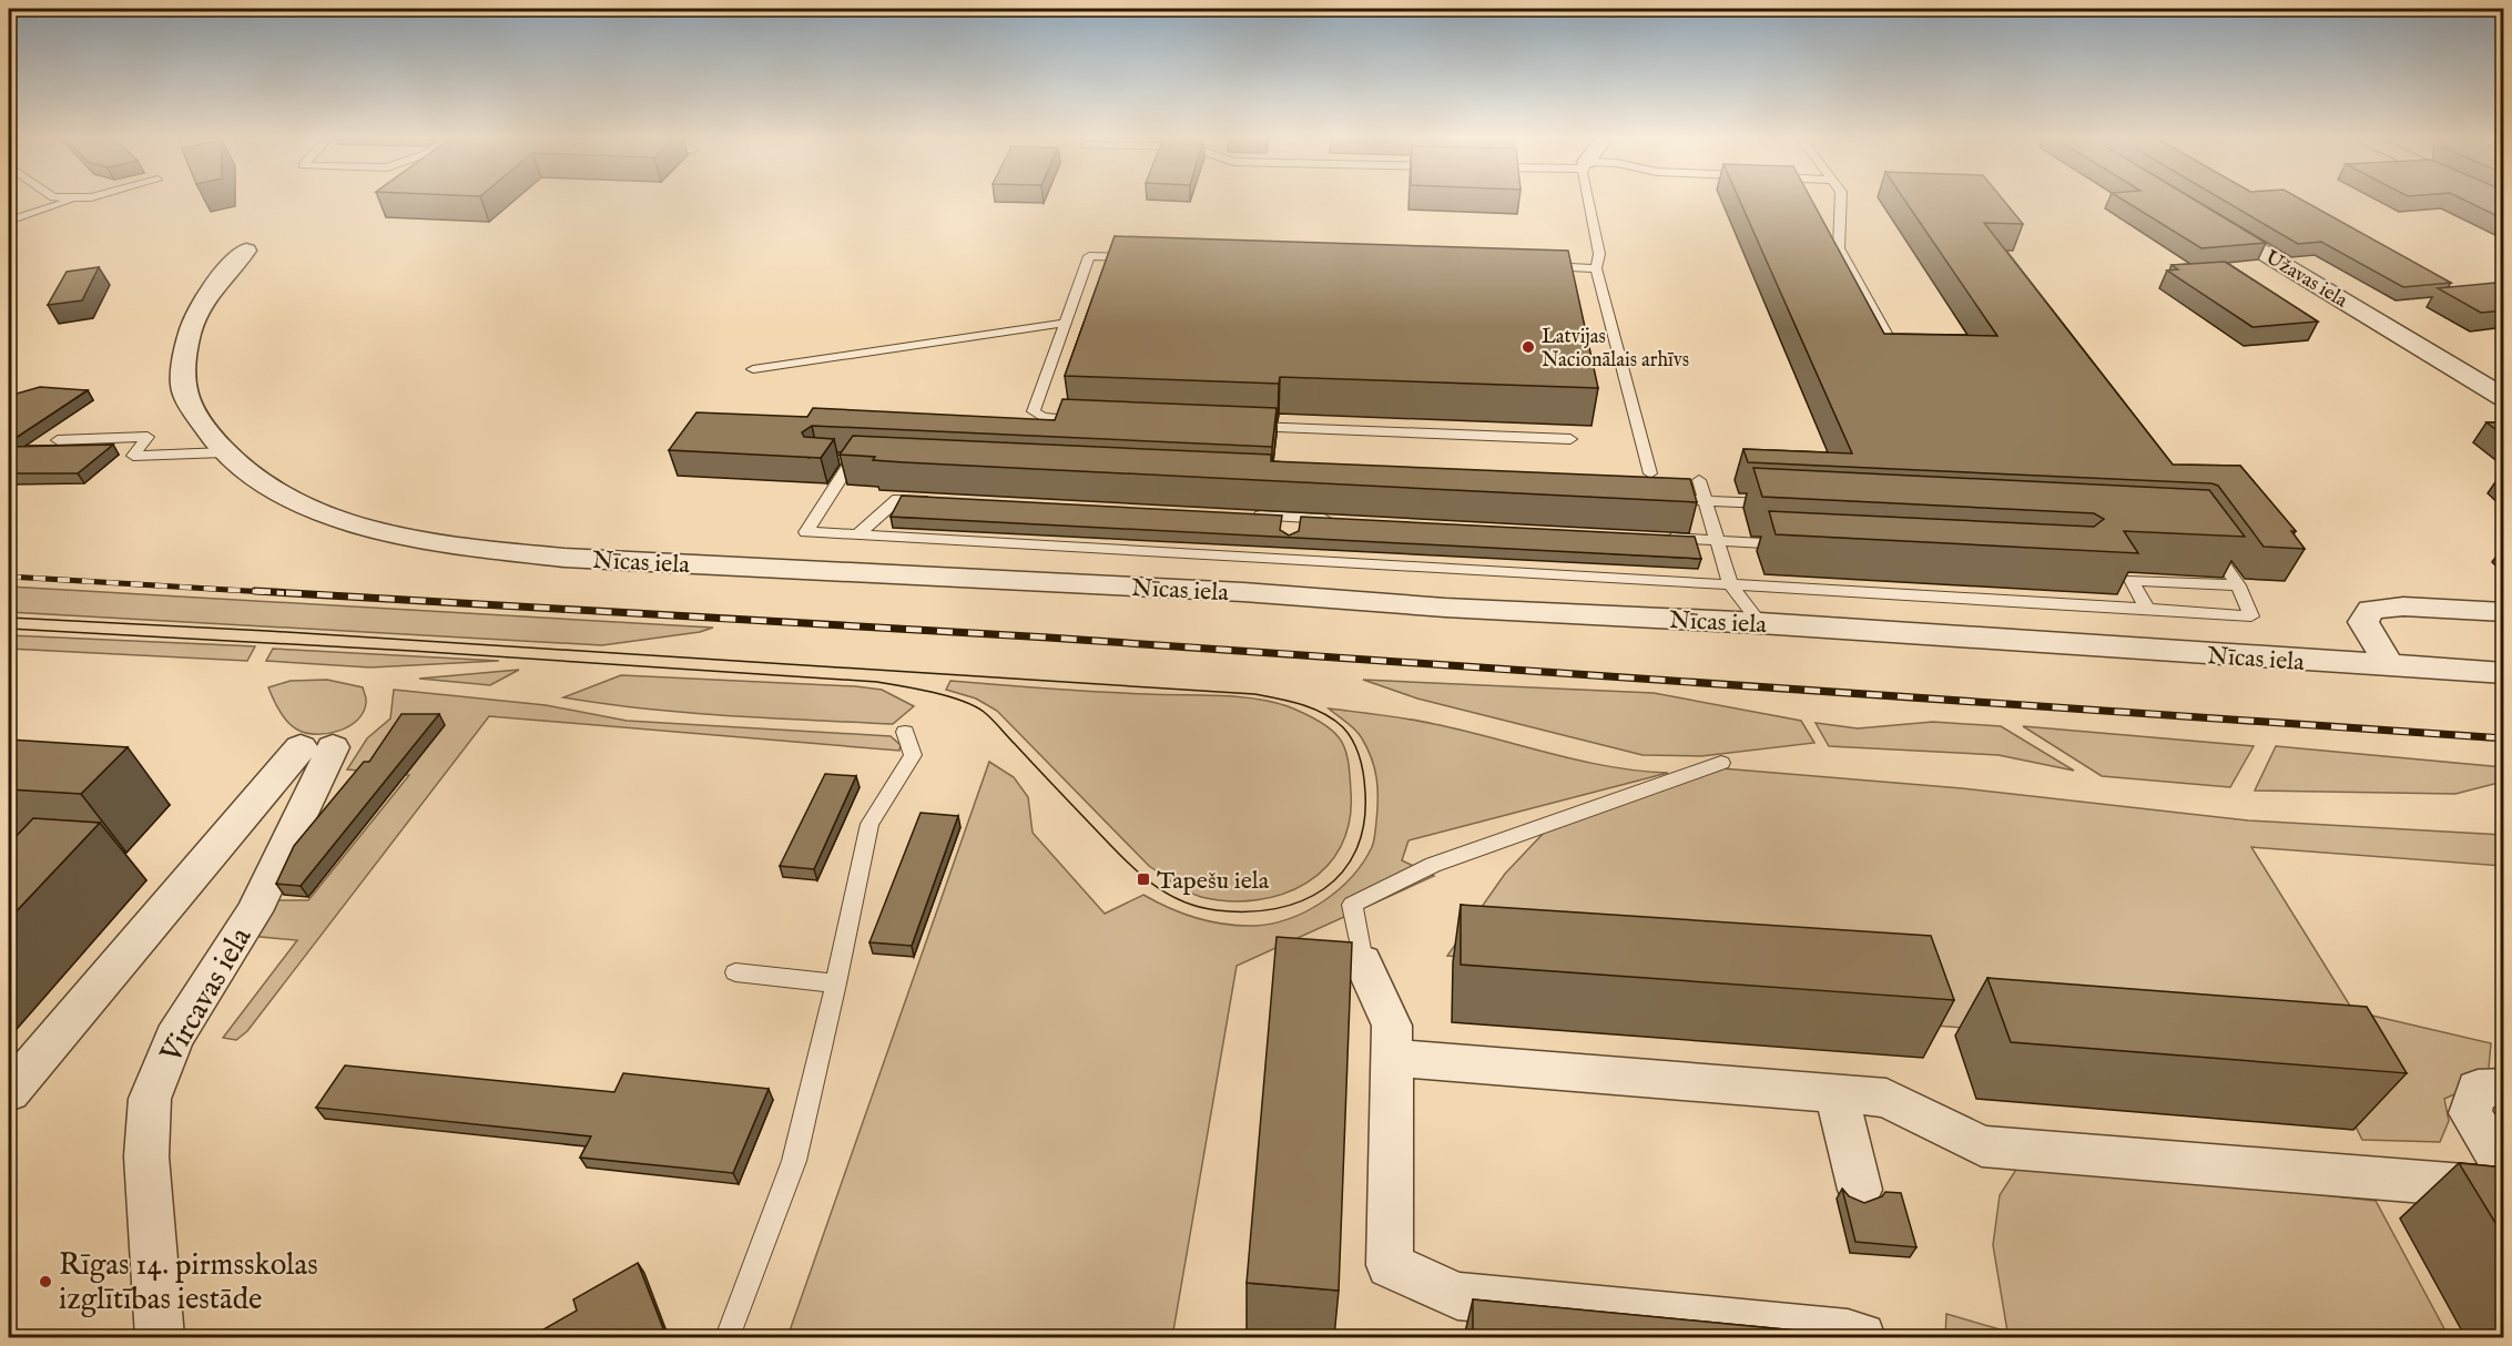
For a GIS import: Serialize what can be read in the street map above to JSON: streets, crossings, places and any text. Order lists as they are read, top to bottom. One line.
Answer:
{"streets":{"street":["Užavas iela","Nīcas iela","Vircavas iela"]},"places":{"other":["Latvijas Nacionālais arhīvs","Rīgas 14. pirmsskolas izglītības iestāde"],"transit":["Tapešu iela"]}}
